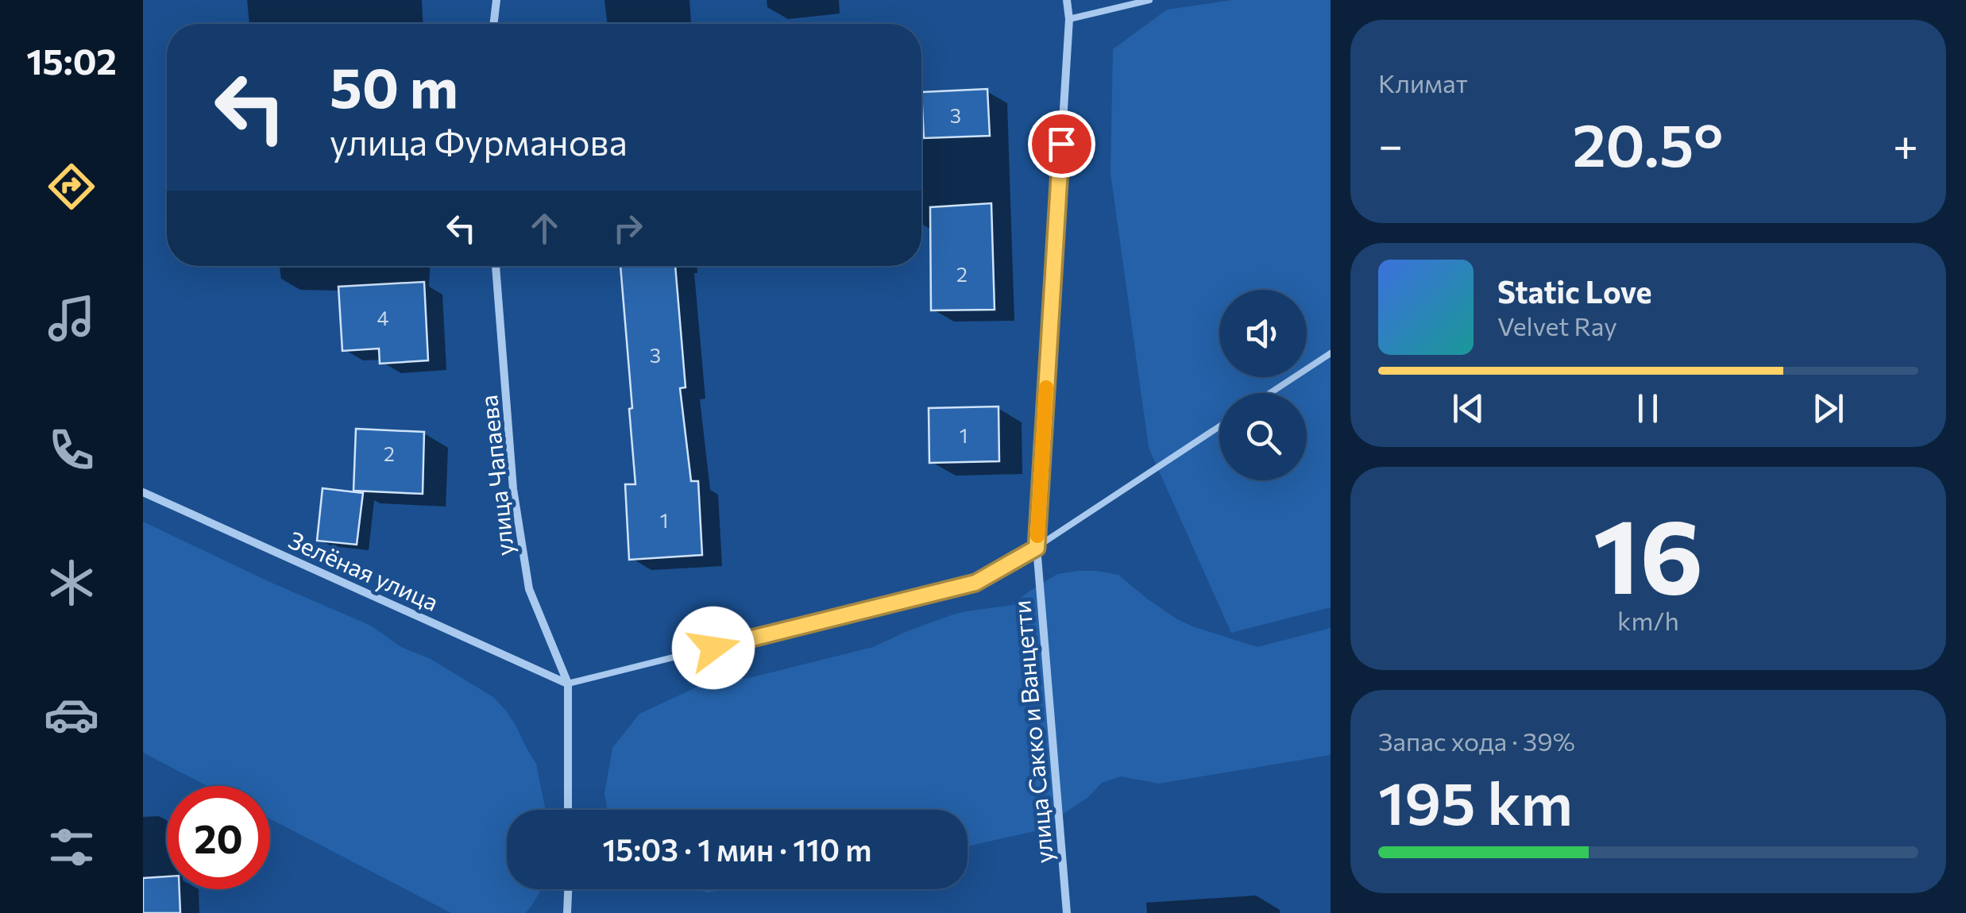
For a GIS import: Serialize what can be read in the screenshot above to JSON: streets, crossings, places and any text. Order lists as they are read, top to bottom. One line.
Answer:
{"streets":{"street":["улица Чапаева","Зелёная улица","улица Сакко и Ванцетти"]},"crossings":[["улица Чапаева","Зелёная улица"]],"house_numbers":["3","2","4","3","1","2","1"],"page":{"tabs":"15:02","tile":["Климат",["16","km/h"],["Запас хода · 39%","195 km"]],"turn":["50 m","улица Фурманова"],"heat":["−","20.5°","+"],"song":["Static Love","Velvet Ray"],"limit":"20","trip":"15:03 · 1 мин · 110 m"}}
